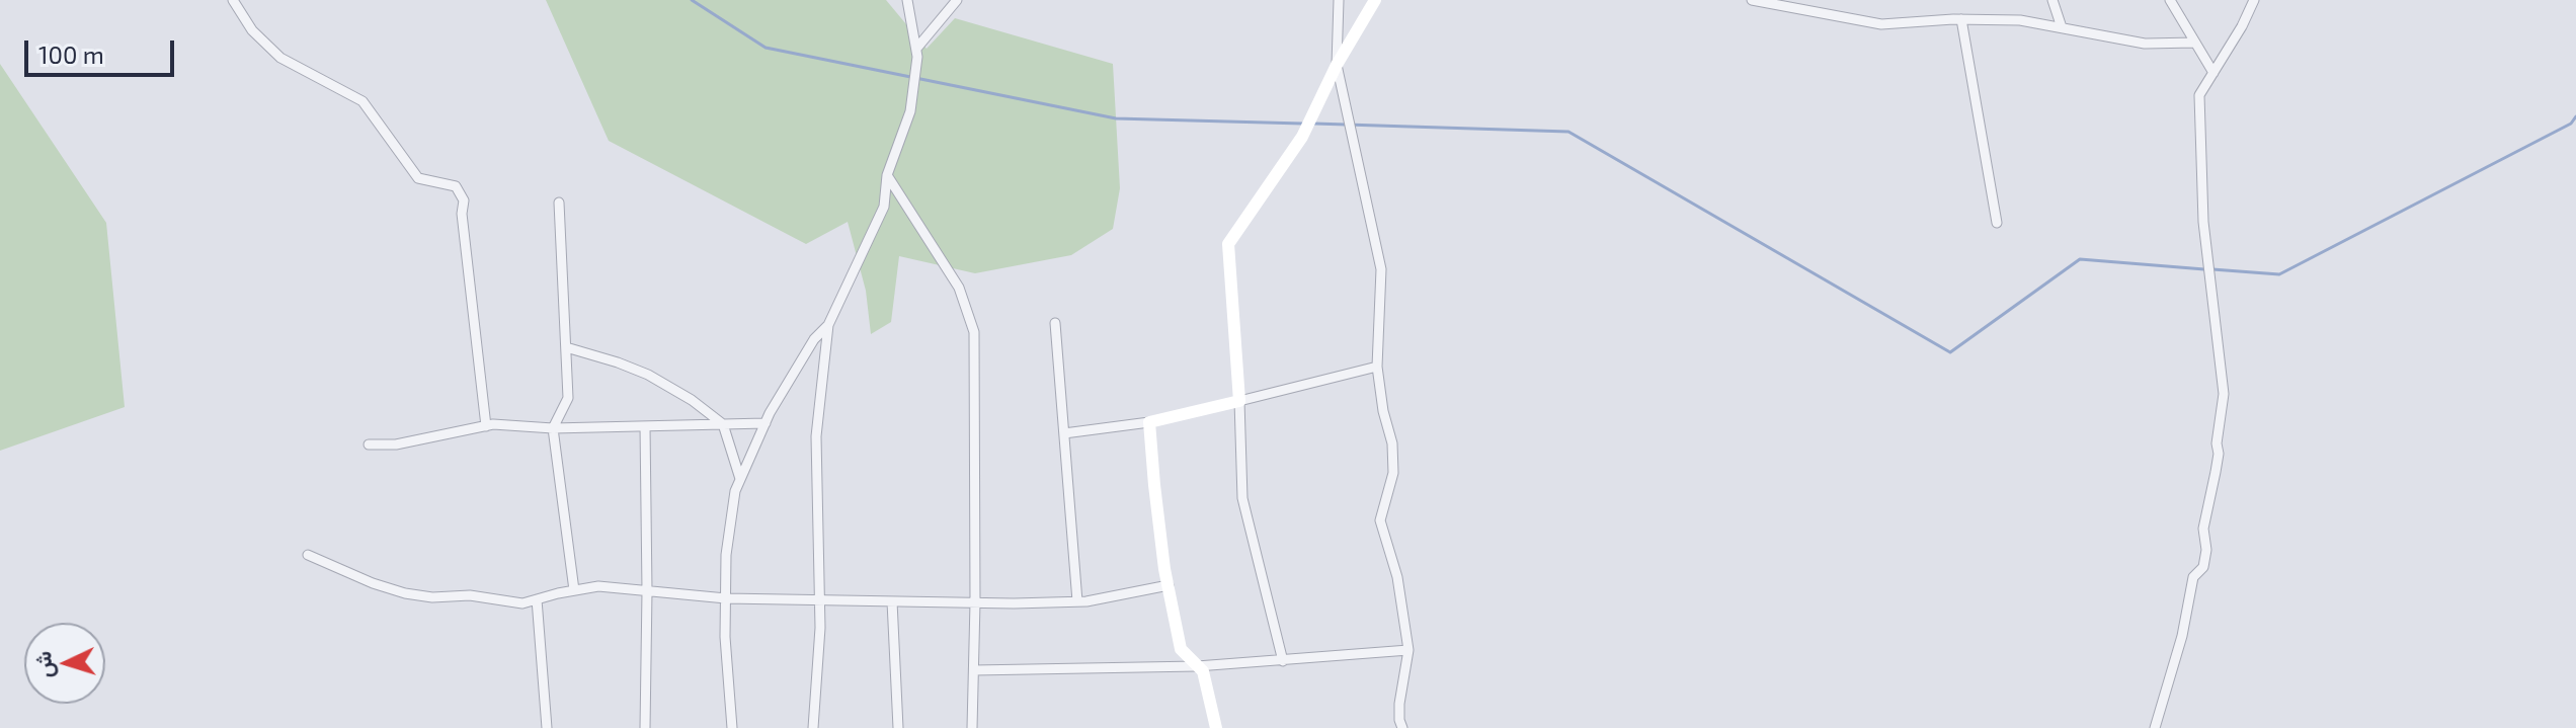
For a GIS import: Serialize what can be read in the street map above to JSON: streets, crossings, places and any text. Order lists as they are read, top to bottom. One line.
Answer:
{"scale_bar":"100 m","north":"left"}
